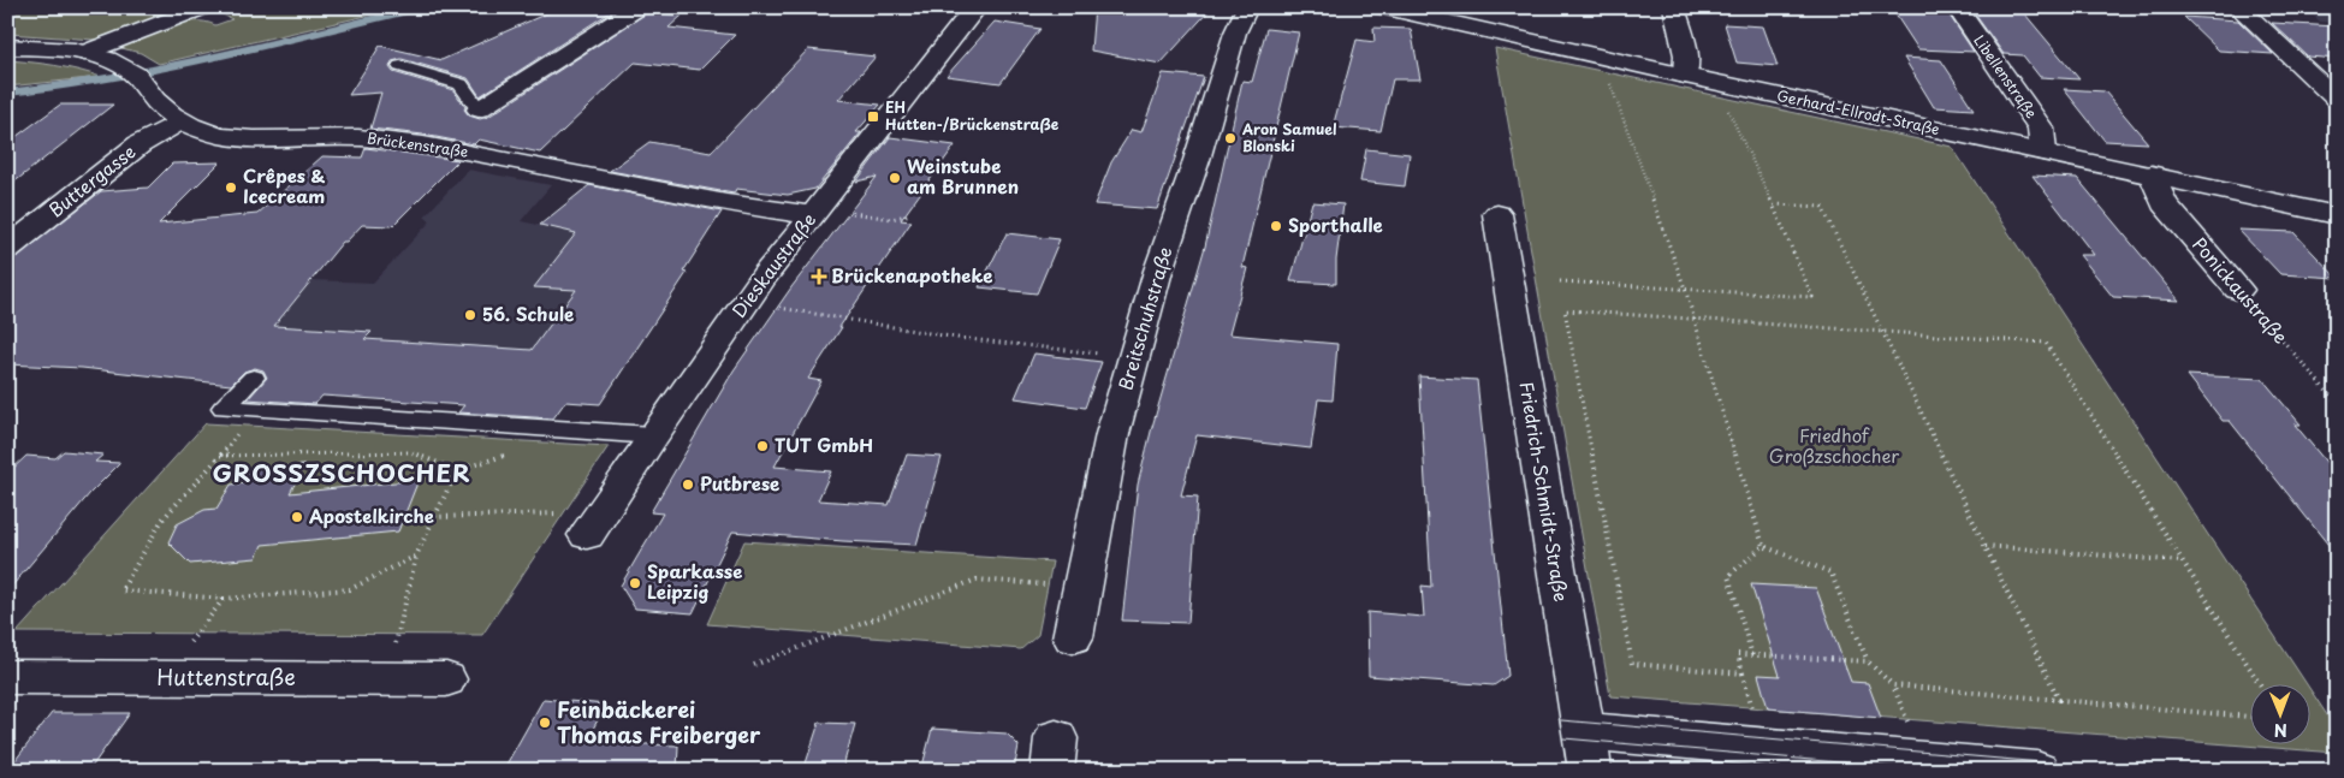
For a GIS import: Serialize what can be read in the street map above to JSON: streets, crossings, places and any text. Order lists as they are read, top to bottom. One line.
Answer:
{"streets":{"street":["Libellenstraße","Gerhard-Ellrodt-Straße","Brückenstraße","Buttergasse","Dieskaustraße","Ponickaustraße","Breitschuhstraße","Friedrich-Schmidt-Straße","Huttenstraße"]},"crossings":[["Libellenstraße","Gerhard-Ellrodt-Straße"],["Gerhard-Ellrodt-Straße","Ponickaustraße"],["Brückenstraße","Buttergasse"],["Brückenstraße","Dieskaustraße"]],"districts":["GROSSZSCHOCHER"],"parks":["Friedhof Großzschocher"],"places":{"transit":["EH Hutten-/Brückenstraße"],"other":["Aron Samuel Blonski","Weinstube am Brunnen","Crêpes & Icecream","Sporthalle","56. Schule","TUT GmbH","Putbrese","Apostelkirche","Sparkasse Leipzig","Feinbäckerei Thomas Freiberger"],"health":["Brückenapotheke"]},"north":"bottom"}
